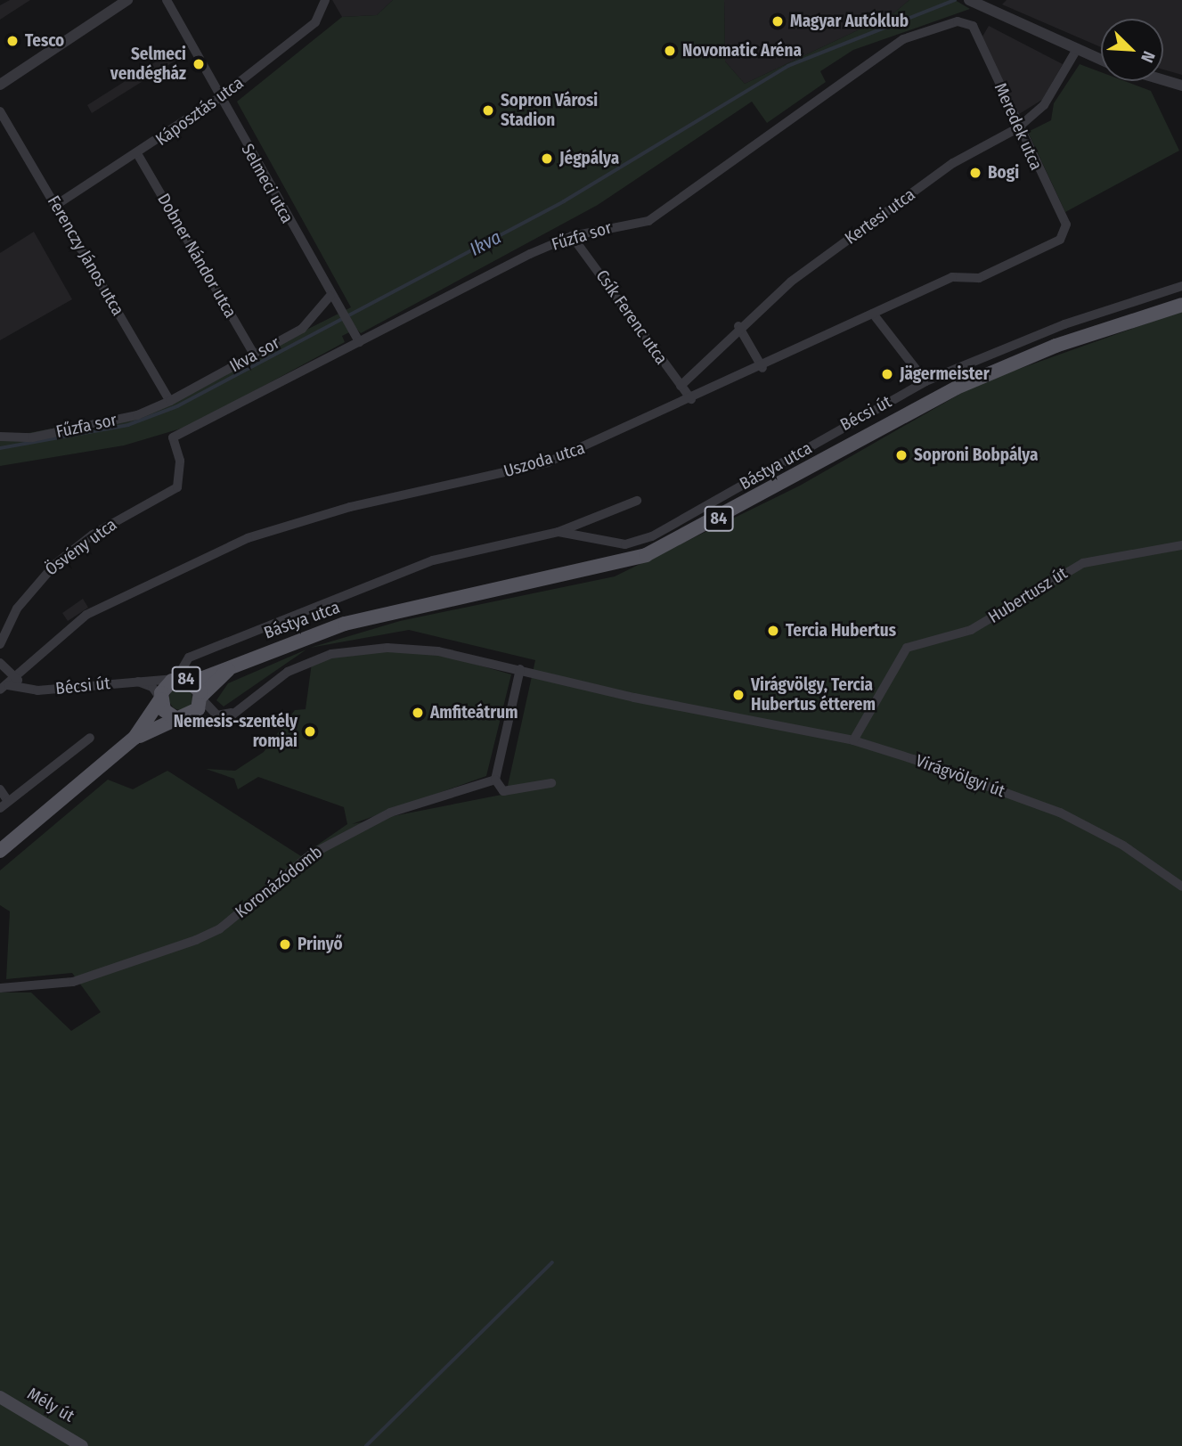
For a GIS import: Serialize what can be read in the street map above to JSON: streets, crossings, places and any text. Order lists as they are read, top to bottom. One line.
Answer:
{"streets":{"main road":["Bástya utca","84","Mély út"],"street":["Káposztás utca","Meredek utca","Selmeci utca","Kertesi utca","Fűzfa sor","Ferenczy János utca","Dobner Nándor utca","Csík Ferenc utca","Ikva sor","Bécsi út","Uszoda utca","Ösvény utca","Hubertusz út","Virágvölgyi út","Koronázódomb"]},"crossings":[["Káposztás utca","Selmeci utca"],["Káposztás utca","Ferenczy János utca"],["Káposztás utca","Dobner Nándor utca"],["Meredek utca","Kertesi utca"],["Meredek utca","Fűzfa sor"],["Meredek utca","Uszoda utca"],["Selmeci utca","Fűzfa sor"],["Selmeci utca","Ikva sor"],["Kertesi utca","Csík Ferenc utca"],["Fűzfa sor","Ferenczy János utca"],["Fűzfa sor","Csík Ferenc utca"],["Fűzfa sor","Ikva sor"],["Fűzfa sor","Ösvény utca"],["Ferenczy János utca","Ikva sor"],["Dobner Nándor utca","Ikva sor"],["Csík Ferenc utca","Uszoda utca"],["Bécsi út","Uszoda utca"],["Bécsi út","Bástya utca"],["Bécsi út","84"],["Bástya utca","84"],["84","Virágvölgyi út"],["Hubertusz út","Virágvölgyi út"]],"water":["Ikva"],"places":["Magyar Autóklub","Tesco","Novomatic Aréna","Selmeci vendégház","Sopron Városi Stadion","Jégpálya","Bogi","Jägermeister","Soproni Bobpálya","Tercia Hubertus","Virágvölgy, Tercia Hubertus étterem","Amfiteátrum","Nemesis-szentély romjai","Prinyő"],"north":"bottom right"}
